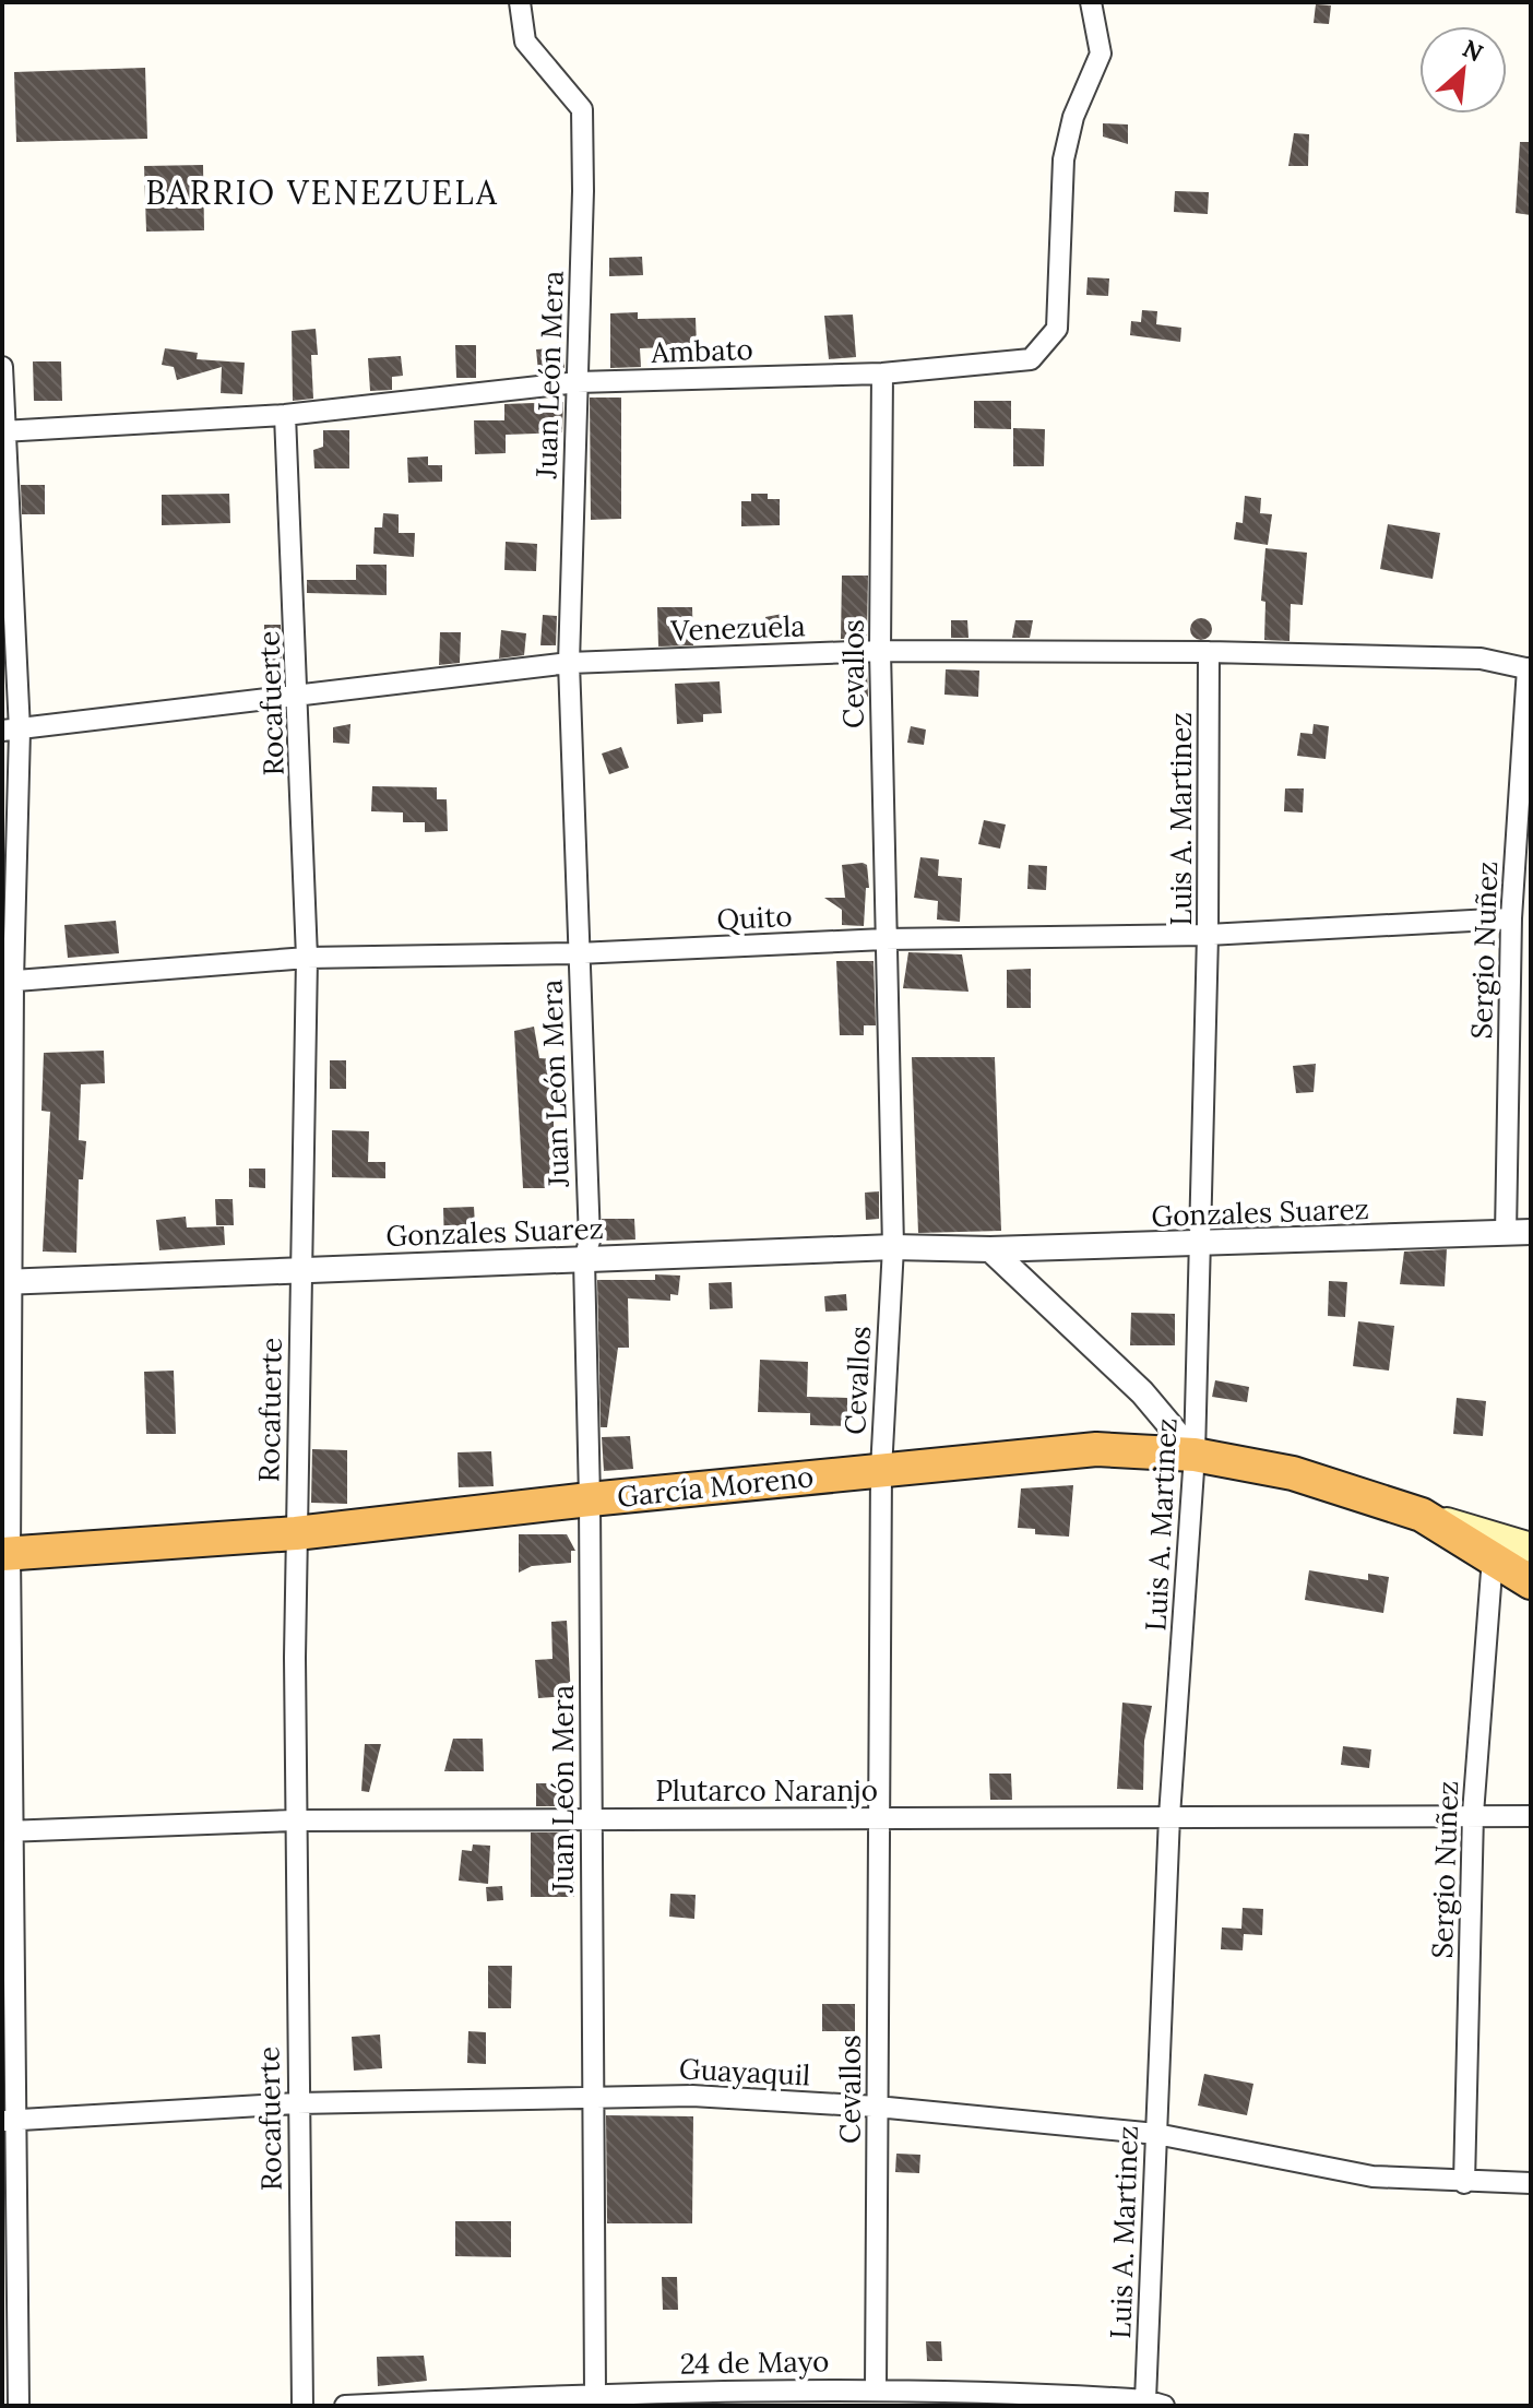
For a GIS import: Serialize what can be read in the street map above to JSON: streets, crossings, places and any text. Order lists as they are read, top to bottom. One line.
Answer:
{"streets":{"highway":["García Moreno"],"street":["Ambato","Juan León Mera","Venezuela","Cevallos","Rocafuerte","Luis A. Martinez","Quito","Sergio Nuñez","Gonzales Suarez","Plutarco Naranjo","Guayaquil","24 de Mayo"]},"crossings":[["Ambato","Juan León Mera"],["Ambato","Cevallos"],["Ambato","Rocafuerte"],["Juan León Mera","Venezuela"],["Juan León Mera","Quito"],["Juan León Mera","Gonzales Suarez"],["Juan León Mera","García Moreno"],["Juan León Mera","Plutarco Naranjo"],["Juan León Mera","Guayaquil"],["Juan León Mera","24 de Mayo"],["Venezuela","Cevallos"],["Venezuela","Rocafuerte"],["Venezuela","Luis A. Martinez"],["Venezuela","Sergio Nuñez"],["Cevallos","Quito"],["Cevallos","Gonzales Suarez"],["Cevallos","García Moreno"],["Cevallos","Plutarco Naranjo"],["Cevallos","Guayaquil"],["Cevallos","24 de Mayo"],["Rocafuerte","Quito"],["Rocafuerte","Gonzales Suarez"],["Rocafuerte","García Moreno"],["Rocafuerte","Plutarco Naranjo"],["Rocafuerte","Guayaquil"],["Luis A. Martinez","Quito"],["Luis A. Martinez","Gonzales Suarez"],["Luis A. Martinez","García Moreno"],["Luis A. Martinez","Plutarco Naranjo"],["Luis A. Martinez","Guayaquil"],["Luis A. Martinez","24 de Mayo"],["Quito","Sergio Nuñez"],["Sergio Nuñez","Gonzales Suarez"],["Sergio Nuñez","García Moreno"],["Sergio Nuñez","Plutarco Naranjo"],["Sergio Nuñez","Guayaquil"]],"districts":["BARRIO VENEZUELA"],"north":"top right"}
